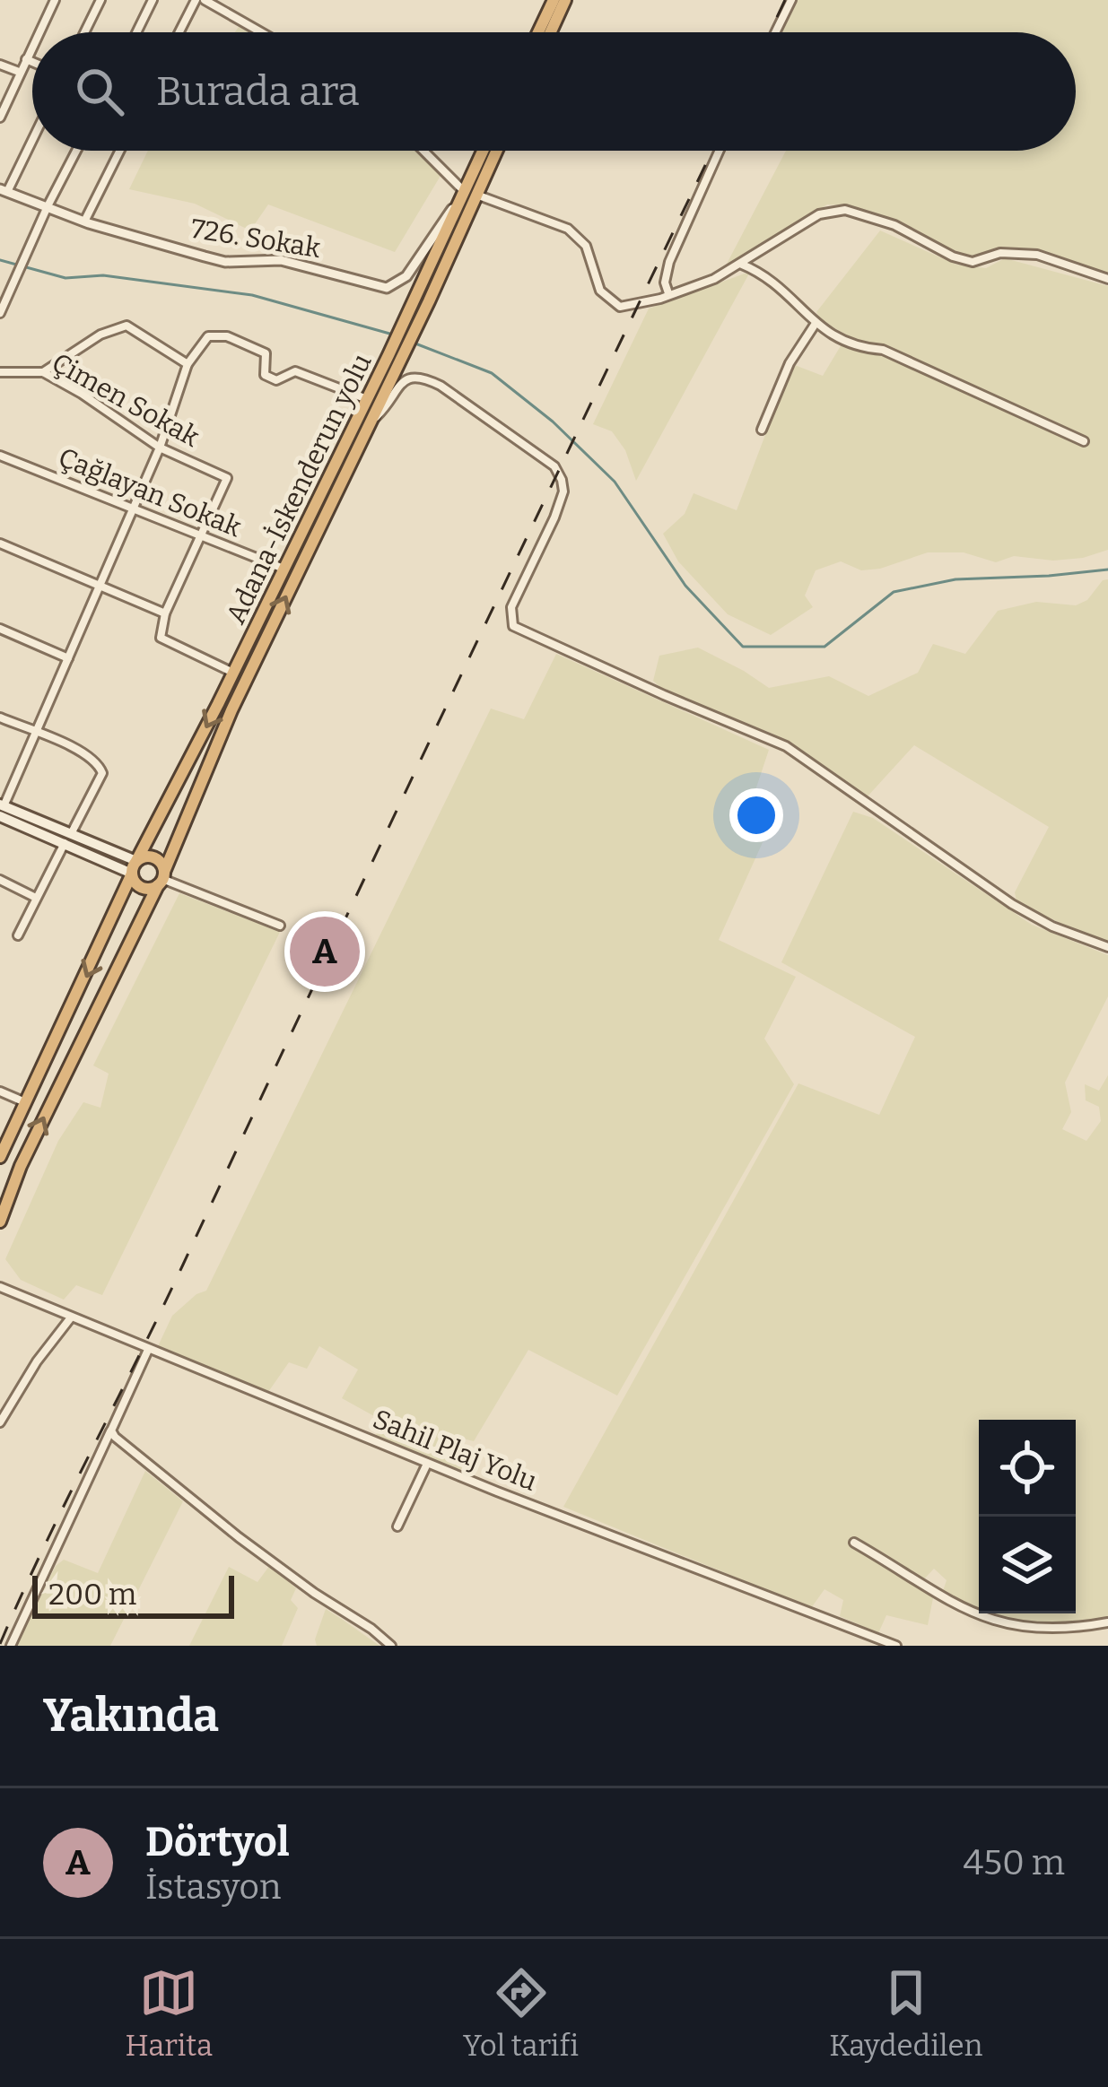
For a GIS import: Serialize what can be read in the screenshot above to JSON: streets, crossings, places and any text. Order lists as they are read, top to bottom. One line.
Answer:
{"streets":{"highway":["Adana-İskenderun yolu"],"street":["726. Sokak","Çimen Sokak","Çağlayan Sokak","Sahil Plaj Yolu"]},"crossings":[["Çimen Sokak","Çağlayan Sokak"],["Adana-İskenderun yolu","Çağlayan Sokak"]],"scale_bar":"200 m","page":{"search":"Burada ara","pins":"A","scale":"200 m","heading":"Yakında","list":[{"mark":"A","name":"Dörtyol","note":"İstasyon","value":"450 m"}],"nav":["Harita","Yol tarifi","Kaydedilen"]}}
